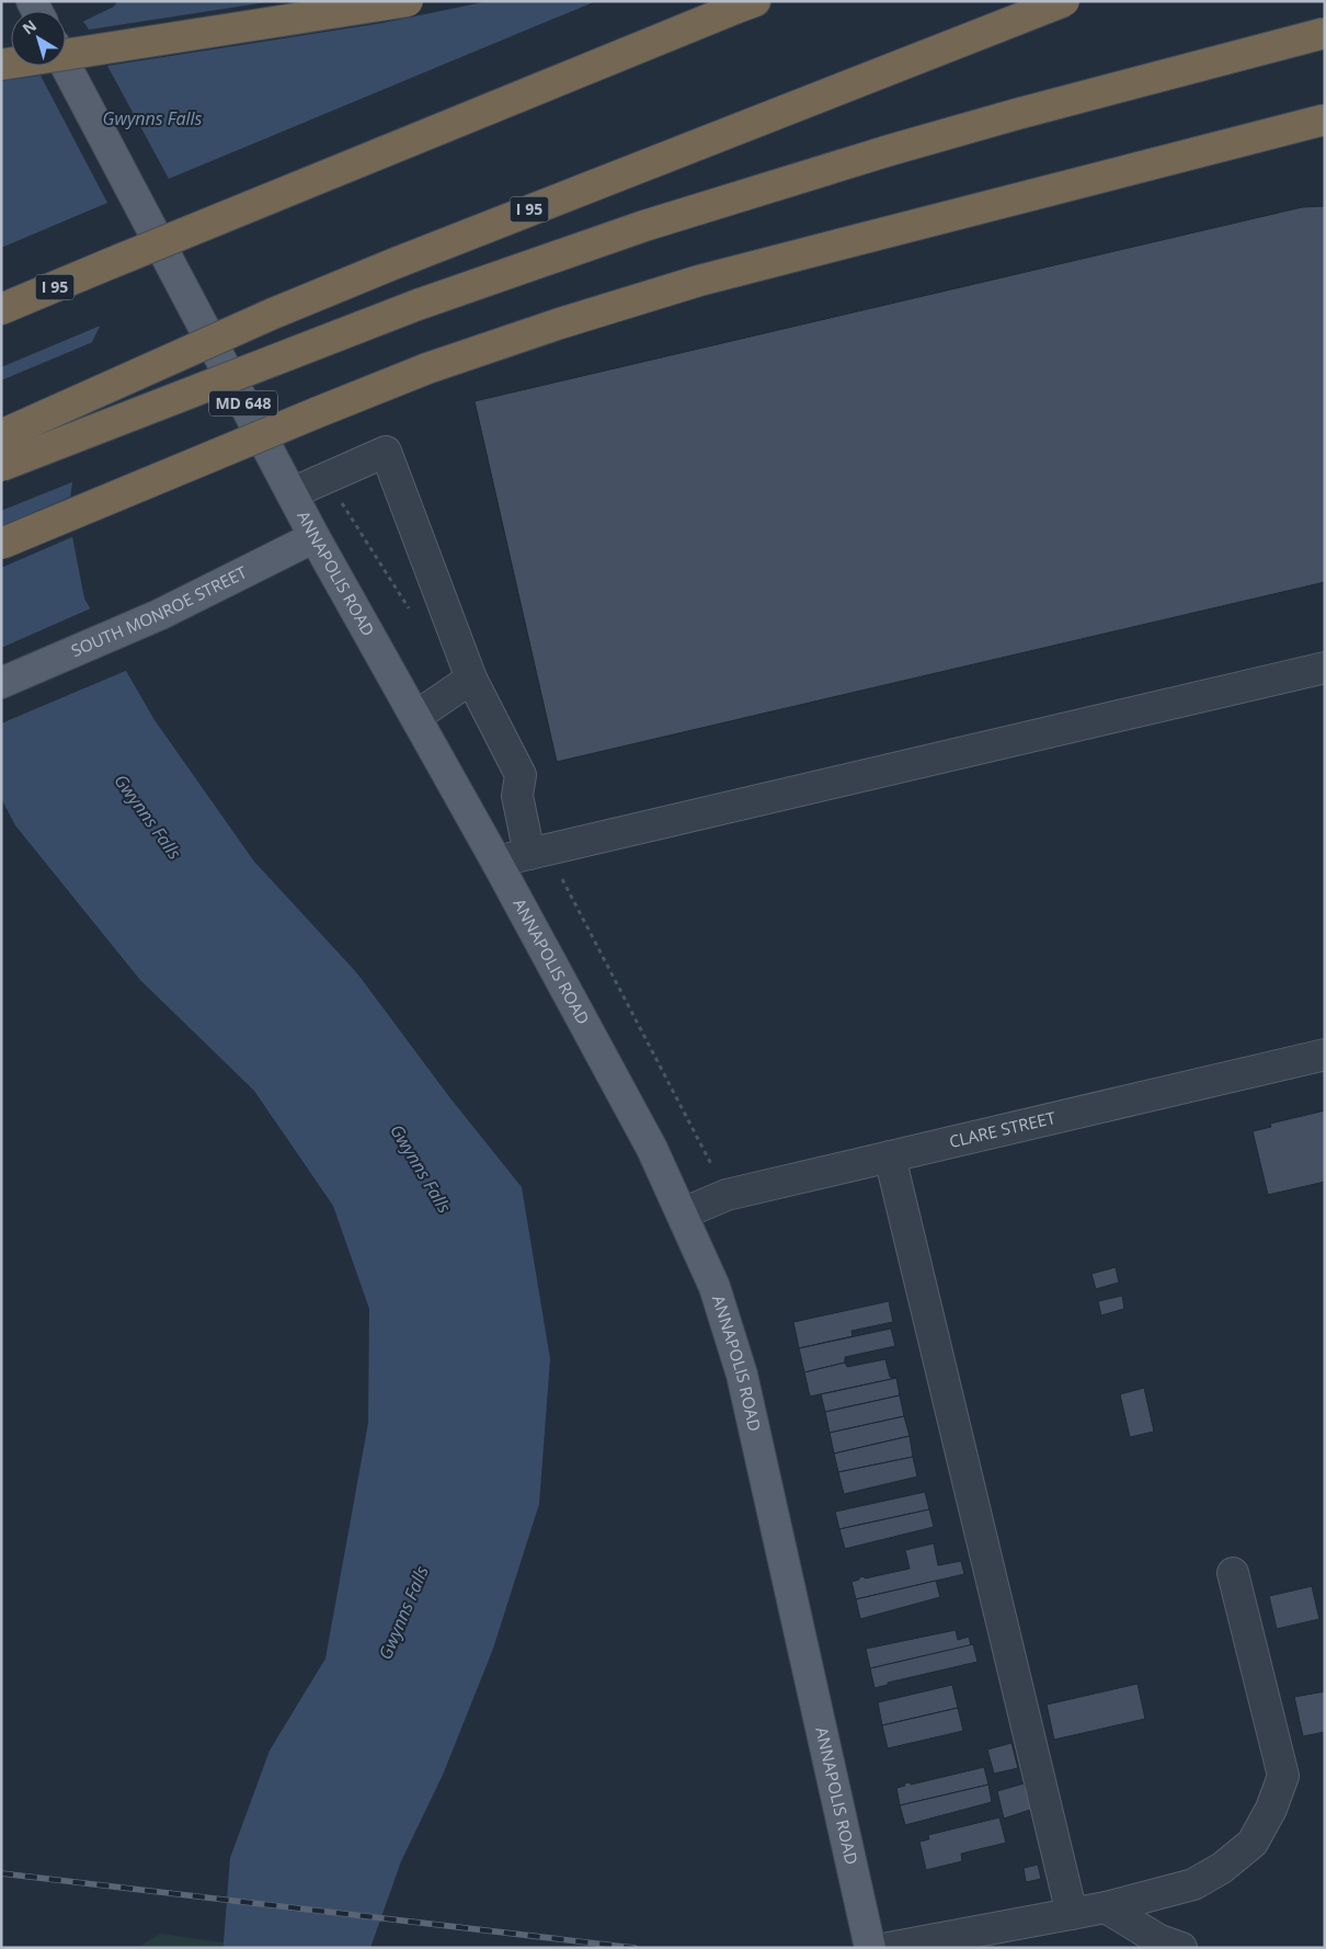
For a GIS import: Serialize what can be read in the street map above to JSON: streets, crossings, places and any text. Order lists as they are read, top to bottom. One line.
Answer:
{"streets":{"highway":["I 95"],"main road":["MD 648","ANNAPOLIS ROAD","SOUTH MONROE STREET"],"street":["CLARE STREET"]},"crossings":[["ANNAPOLIS ROAD","SOUTH MONROE STREET"],["ANNAPOLIS ROAD","CLARE STREET"]],"water":["Gwynns Falls"],"north":"top left"}
